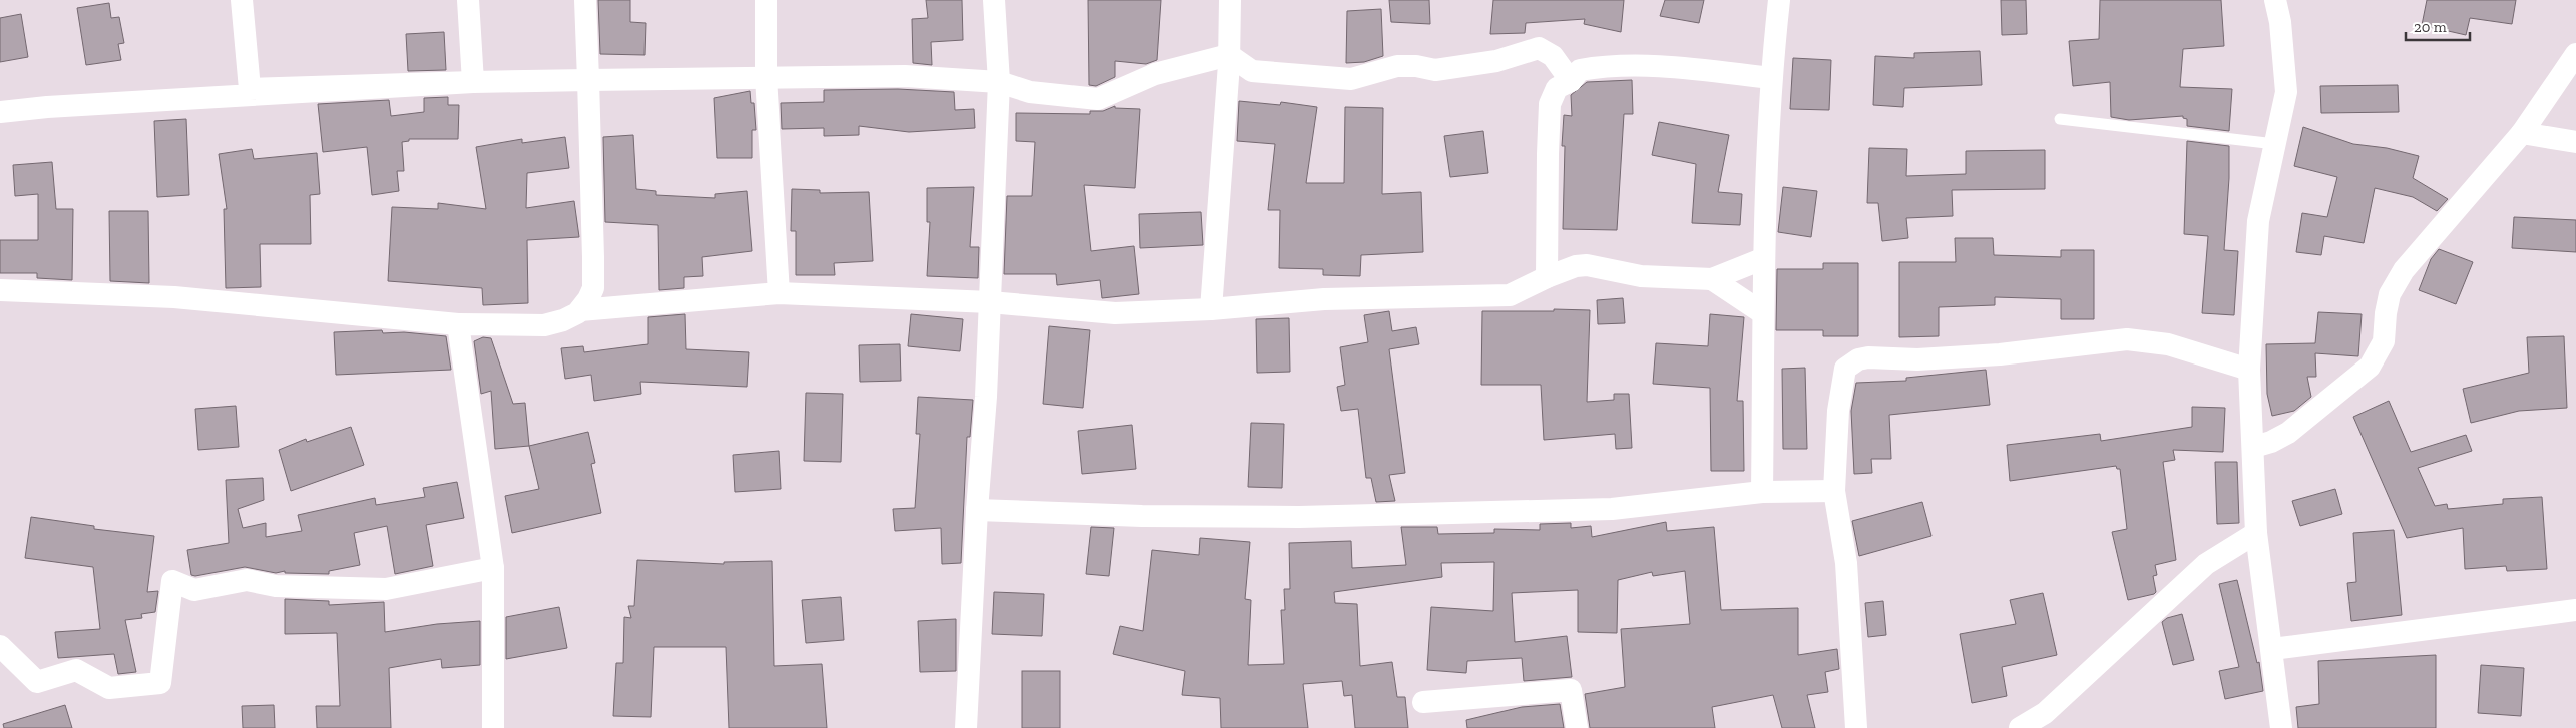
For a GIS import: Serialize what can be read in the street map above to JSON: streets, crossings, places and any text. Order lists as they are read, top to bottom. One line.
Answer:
{"scale_bar":"20 m"}
